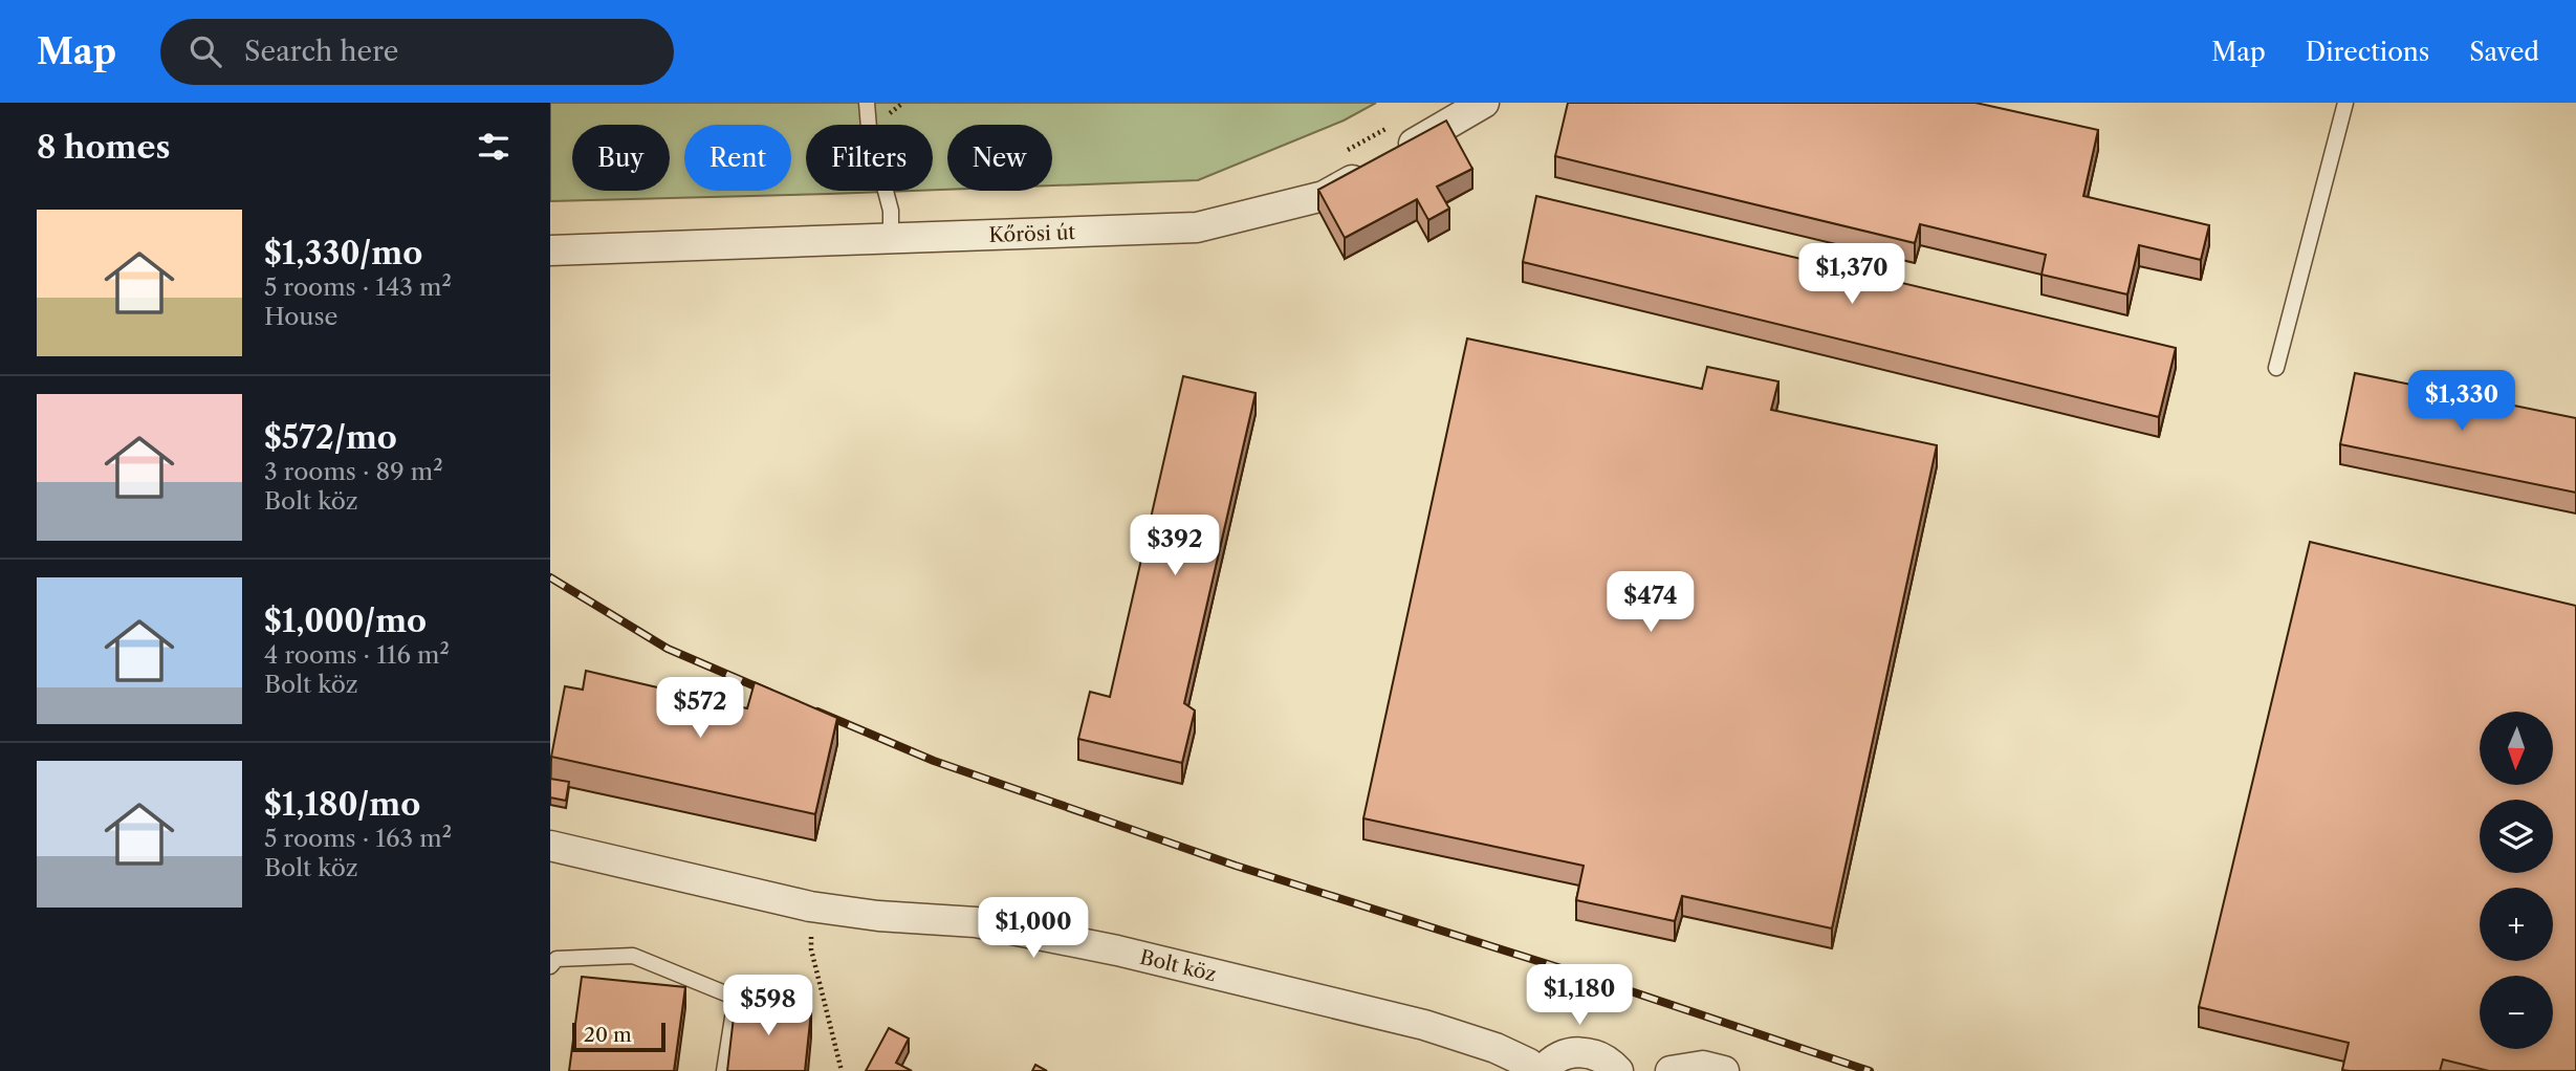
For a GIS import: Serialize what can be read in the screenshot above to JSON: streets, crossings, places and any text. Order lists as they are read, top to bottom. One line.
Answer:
{"streets":{"street":["Kőrösi út","Bolt köz"]},"scale_bar":"20 m","north":"bottom","page":{"header":"Map","search":"Search here","nav":["Map","Directions","Saved"],"heading":"8 homes","chip":["Buy","Rent","Filters","New"],"list":[{"name":"$1,330/mo","note":"5 rooms · 143 m² · House"},{"name":"$572/mo","note":"3 rooms · 89 m² · Bolt köz"},{"name":"$1,000/mo","note":"4 rooms · 116 m² · Bolt köz"},{"name":"$1,180/mo","note":"5 rooms · 163 m² · Bolt köz"}],"price":["$1,370","$1,330","$392","$474","$572","$1,000","$1,180","$598"],"map_buttons":["+","−"],"scale":"20 m"}}
